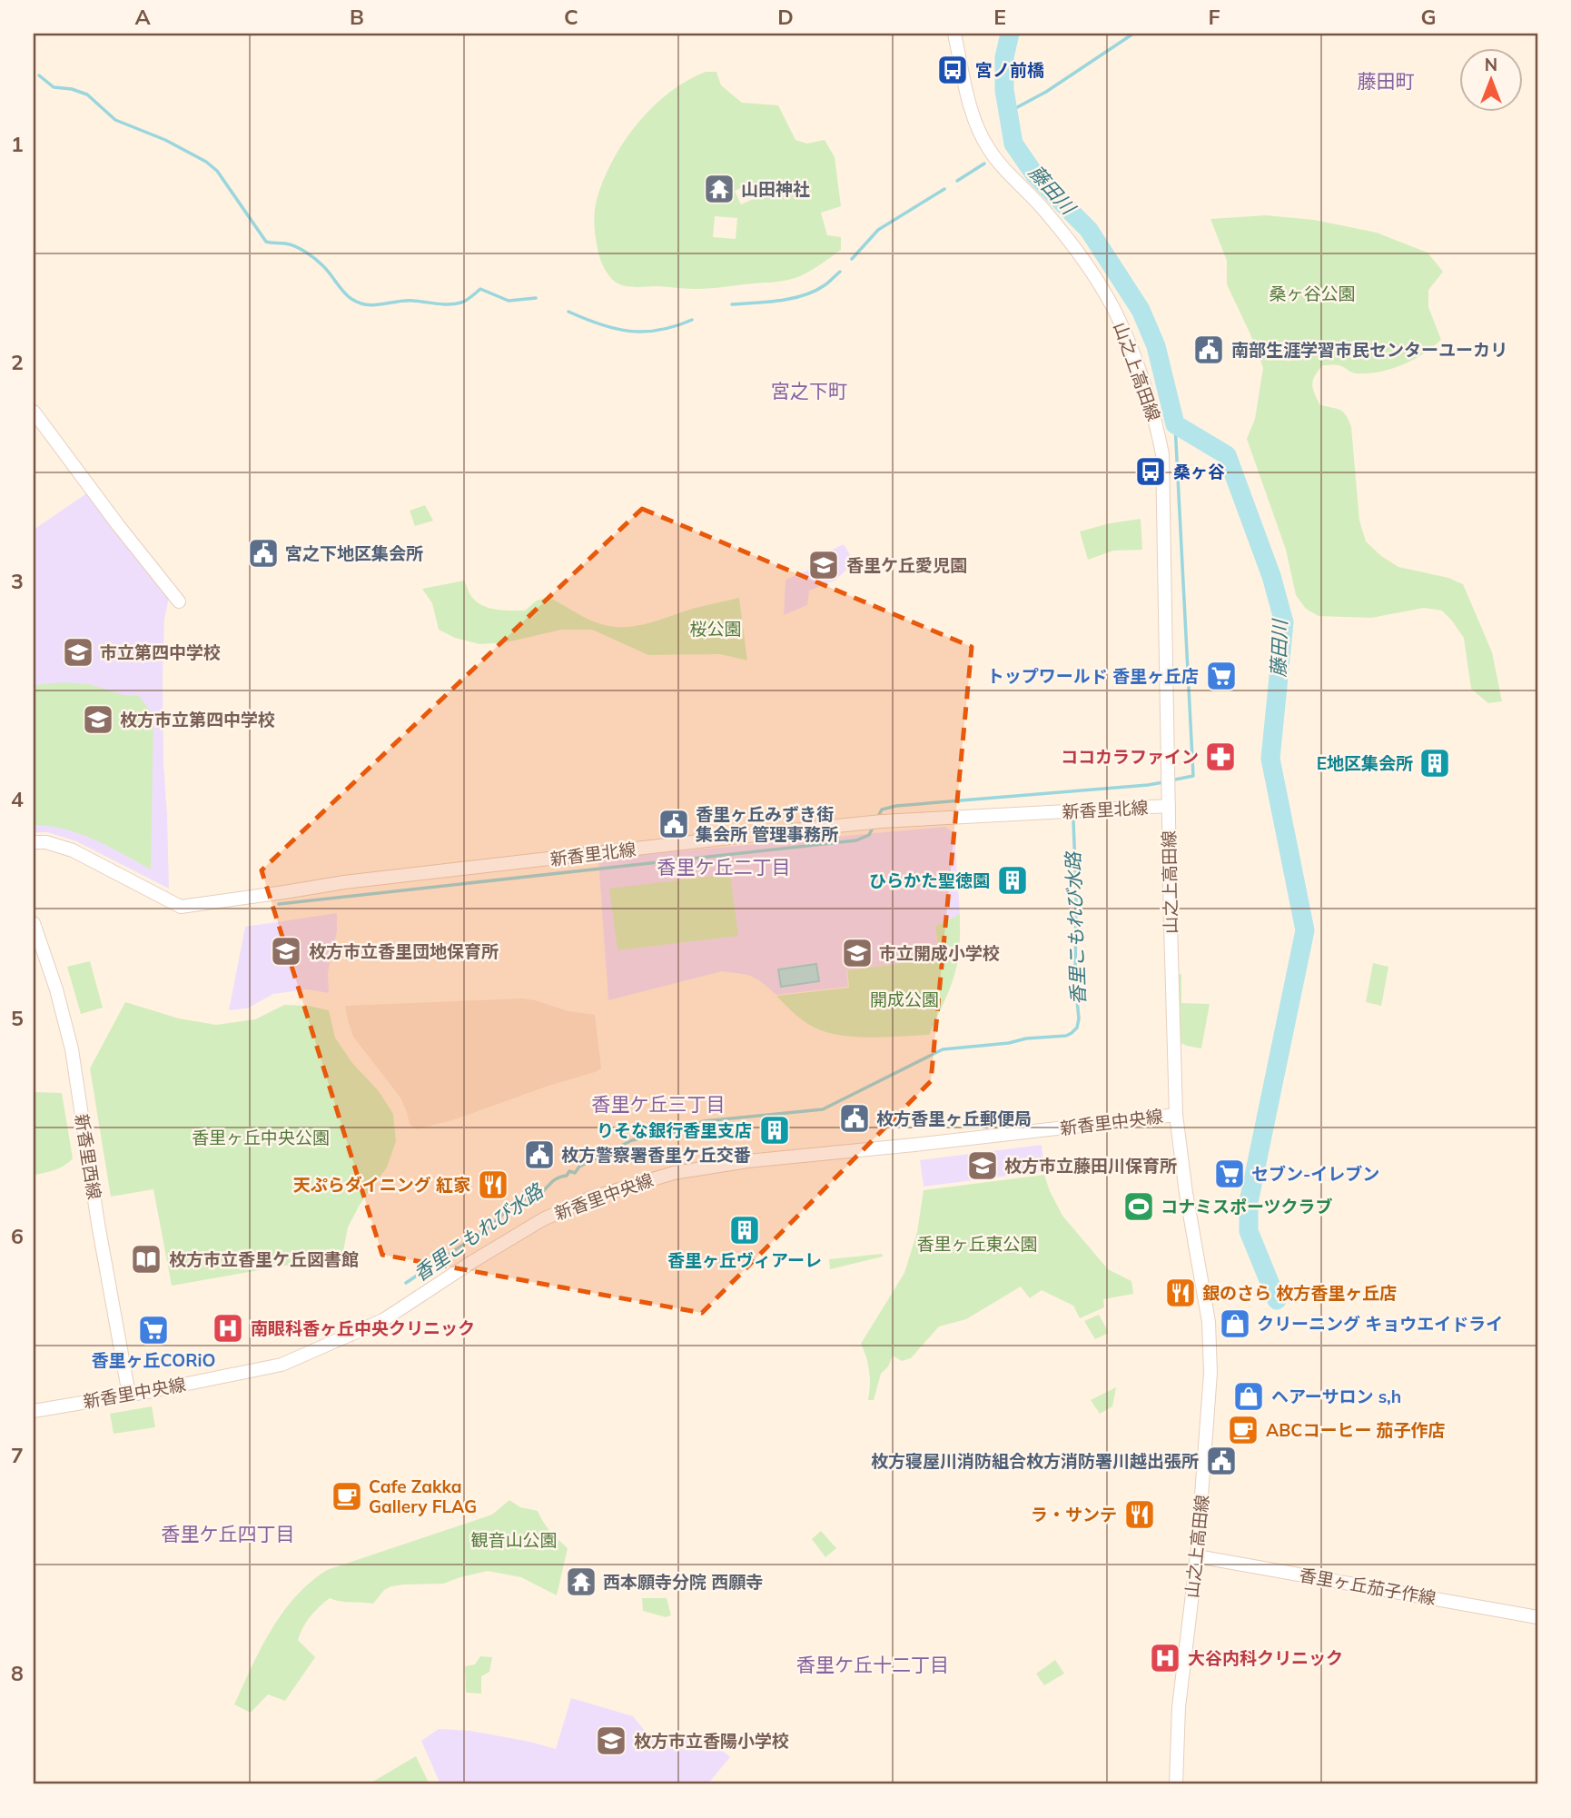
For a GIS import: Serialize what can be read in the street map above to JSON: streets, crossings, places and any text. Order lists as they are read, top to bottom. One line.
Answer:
{"streets":{"street":["山之上高田線","新香里北線","新香里中央線","新香里西線","香里ヶ丘茄子作線"]},"crossings":[["山之上高田線","新香里北線"],["山之上高田線","新香里中央線"],["山之上高田線","香里ヶ丘茄子作線"],["新香里中央線","新香里西線"]],"districts":["藤田町","宮之下町","香里ケ丘二丁目","香里ケ丘三丁目","香里ケ丘四丁目","香里ケ丘十二丁目"],"water":["藤田川","香里こもれび水路"],"parks":["桑ヶ谷公園","桜公園","開成公園","香里ヶ丘中央公園","香里ヶ丘東公園","観音山公園"],"places":{"bus stop":["宮ノ前橋","桑ヶ谷"],"temple":["山田神社","西本願寺分院 西願寺"],"public building":["南部生涯学習市民センターユーカリ","宮之下地区集会所","香里ヶ丘みずき街 集会所 管理事務所","枚方香里ヶ丘郵便局","枚方警察署香里ケ丘交番","枚方寝屋川消防組合枚方消防署川越出張所"],"school or university":["香里ケ丘愛児園","市立第四中学校","枚方市立第四中学校","枚方市立香里団地保育所","市立開成小学校","枚方市立藤田川保育所","枚方市立香陽小学校"],"supermarket":["トップワールド 香里ヶ丘店","セブン-イレブン","香里ヶ丘CORiO"],"pharmacy":["ココカラファイン"],"building":["E地区集会所","ひらかた聖徳園","りそな銀行香里支店","香里ヶ丘ヴィアーレ"],"restaurant":["天ぷらダイニング 紅家","銀のさら 枚方香里ヶ丘店","ラ・サンテ"],"sports":["コナミスポーツクラブ"],"library":["枚方市立香里ケ丘図書館"],"shop":["クリーニング キョウエイドライ","ヘアーサロン s,h"],"hospital":["南眼科香ヶ丘中央クリニック","大谷内科クリニック"],"cafe":["ABCコーヒー 茄子作店","Cafe Zakka Gallery FLAG"]},"north":"top","grid":{"columns":["A","B","C","D","E","F","G"],"rows":["1","2","3","4","5","6","7","8"]}}
